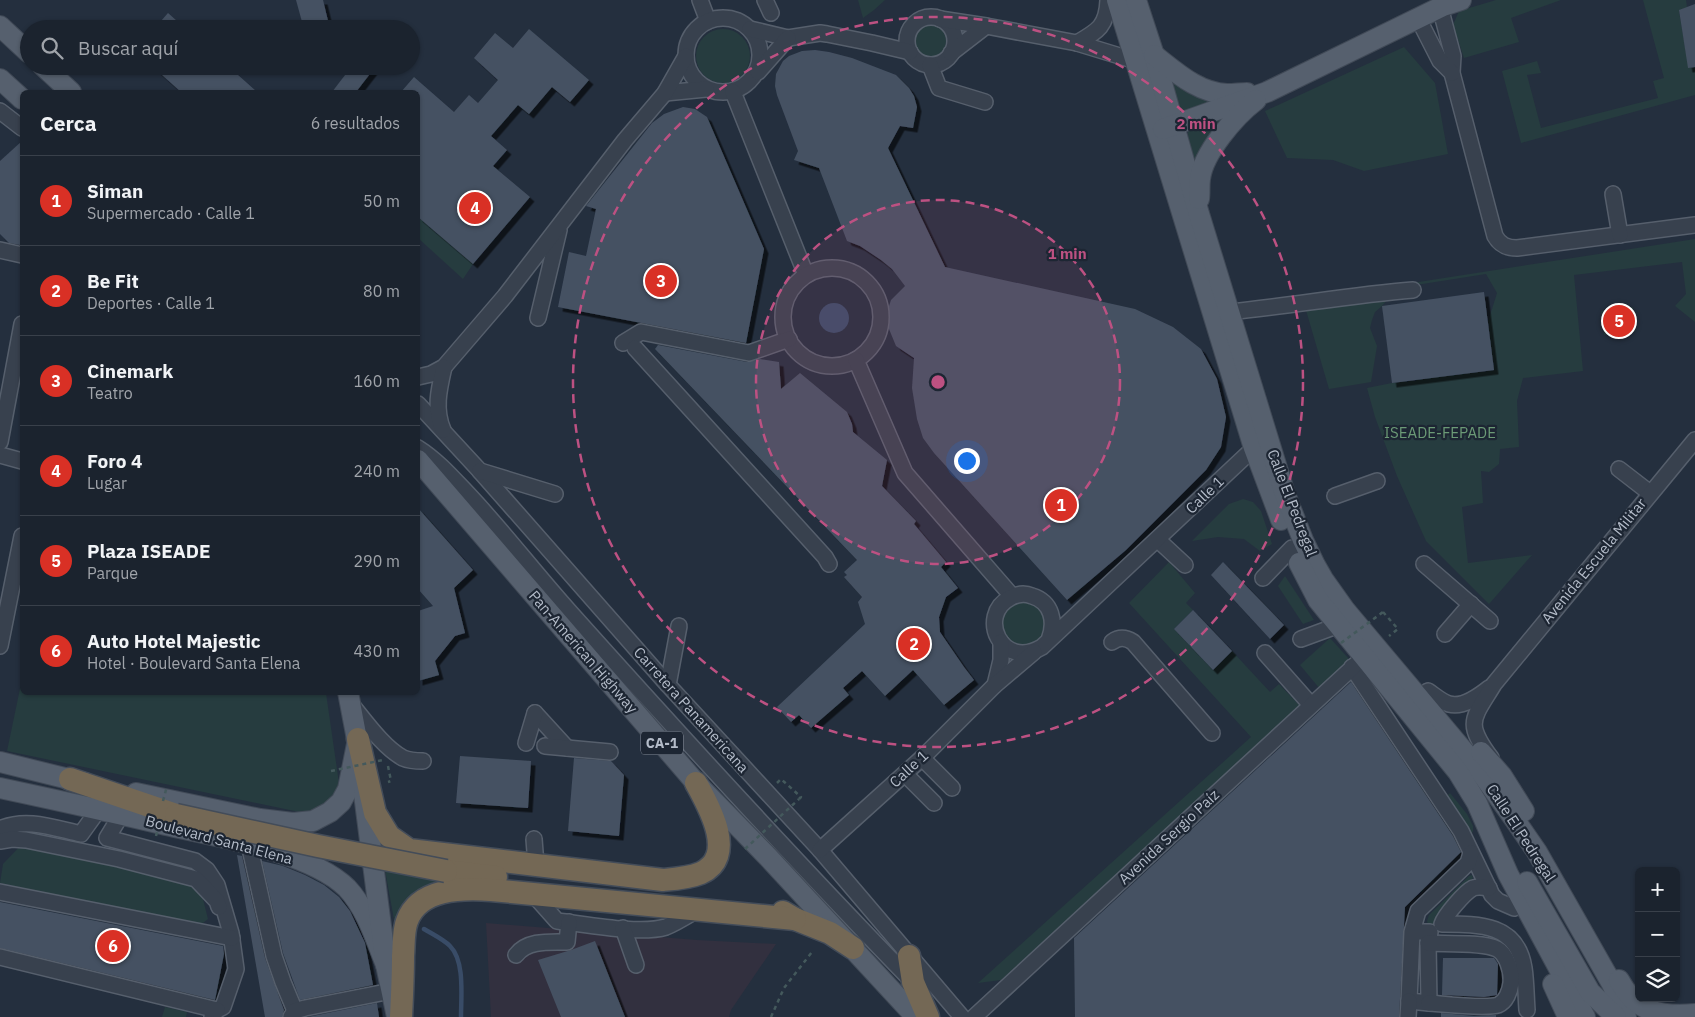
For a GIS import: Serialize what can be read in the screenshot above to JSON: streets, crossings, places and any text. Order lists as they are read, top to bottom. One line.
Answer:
{"streets":{"main road":["Calle El Pedregal","Pan-American Highway","CA-1","Boulevard Santa Elena"],"street":["Calle 1","Avenida Escuela Militar","Carretera Panamericana","Avenida Sergio Paíz"]},"crossings":[["Calle 1","Calle El Pedregal"],["Calle 1","Carretera Panamericana"],["Calle El Pedregal","Avenida Sergio Paíz"]],"parks":["ISEADE-FEPADE"],"page":{"search":"Buscar aquí","heading":["Cerca","6 resultados"],"list":[{"mark":"1","name":"Siman","note":"Supermercado · Calle 1","value":"50 m"},{"mark":"2","name":"Be Fit","note":"Deportes · Calle 1","value":"80 m"},{"mark":"3","name":"Cinemark","note":"Teatro","value":"160 m"},{"mark":"4","name":"Foro 4","note":"Lugar","value":"240 m"},{"mark":"5","name":"Plaza ISEADE","note":"Parque","value":"290 m"},{"mark":"6","name":"Auto Hotel Majestic","note":"Hotel · Boulevard Santa Elena","value":"430 m"}],"pins":["4","3","5","1","2","6"],"map_buttons":["+","−"]},"rings":["2 min","1 min"]}
